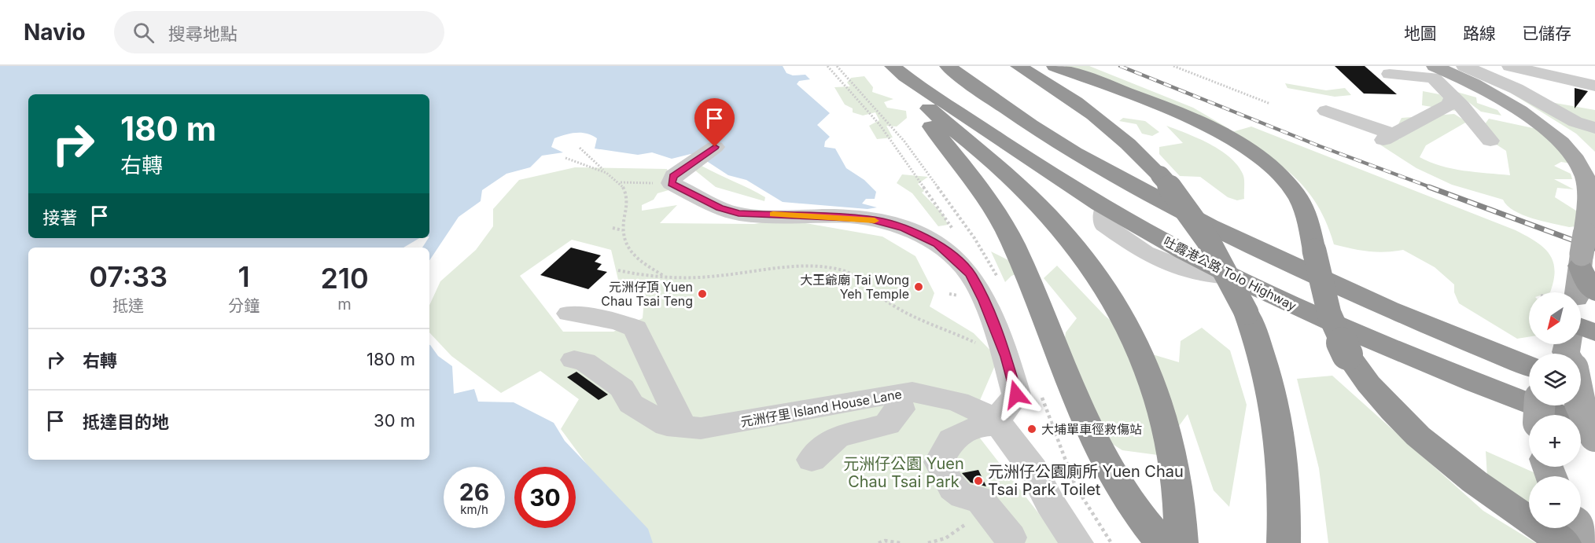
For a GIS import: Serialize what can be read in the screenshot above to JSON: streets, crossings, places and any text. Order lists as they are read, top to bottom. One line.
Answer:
{"streets":{"highway":["吐露港公路 Tolo Highway"],"street":["元洲仔里 Island House Lane"]},"parks":["元洲仔公園 Yuen Chau Tsai Park"],"places":["大王爺廟 Tai Wong Yeh Temple","元洲仔頂 Yuen Chau Tsai Teng","大埔單車徑救傷站","元洲仔公園廁所 Yuen Chau Tsai Park Toilet"],"north":"bottom left","page":{"header":"Navio","search":"搜尋地點","nav":["地圖","路線","已儲存"],"turn":["180 m","右轉"],"then":"接著","eta":["07:33","抵達","1","分鐘","210","m"],"map_buttons":["+","−"],"list":[{"name":"右轉","value":"180 m"},{"name":"抵達目的地","value":"30 m"}],"speed":"26 km/h","limit":"30"}}
